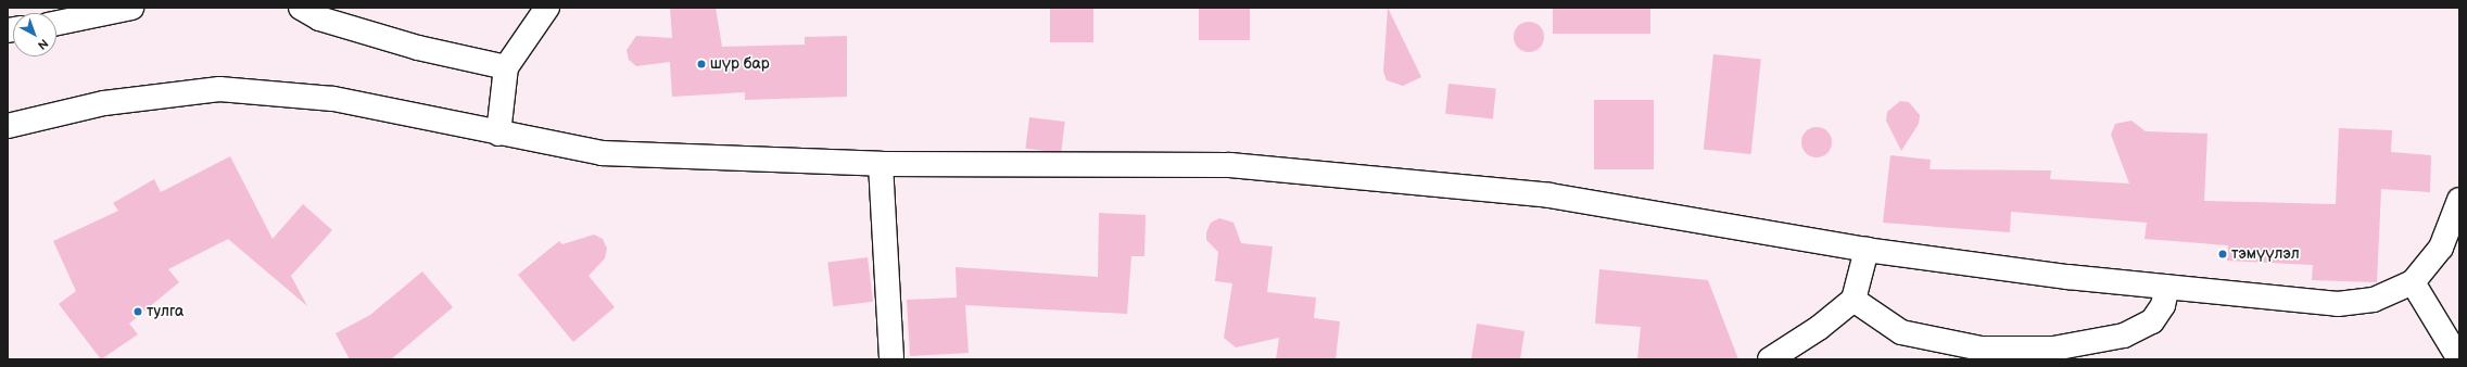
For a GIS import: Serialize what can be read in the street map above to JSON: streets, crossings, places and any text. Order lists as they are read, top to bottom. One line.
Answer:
{"places":["шүр бар","тэмүүлэл","тулга"],"north":"bottom right"}
